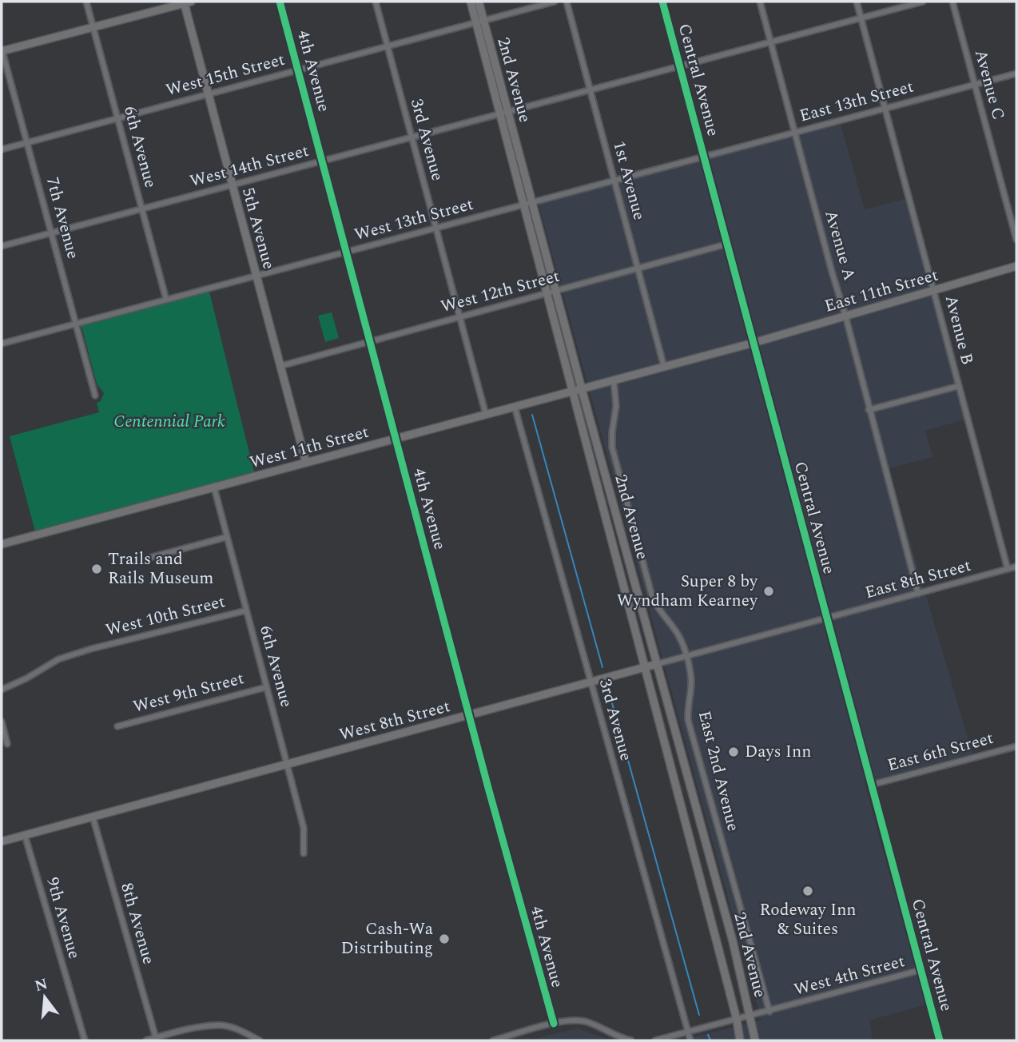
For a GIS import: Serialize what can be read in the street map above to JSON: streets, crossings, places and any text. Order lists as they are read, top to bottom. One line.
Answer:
{"streets":{"main road":["2nd Avenue","Central Avenue","5th Avenue","East 11th Street","West 11th Street","West 8th Street"],"street":["4th Avenue","West 15th Street","Avenue C","East 13th Street","3rd Avenue","6th Avenue","West 14th Street","1st Avenue","7th Avenue","West 13th Street","Avenue A","West 12th Street","Avenue B","East 8th Street","West 10th Street","West 9th Street","East 6th Street","East 2nd Avenue","9th Avenue","8th Avenue","West 4th Street"]},"crossings":[["4th Avenue","West 15th Street"],["4th Avenue","West 14th Street"],["4th Avenue","West 13th Street"],["4th Avenue","West 12th Street"],["4th Avenue","West 11th Street"],["4th Avenue","West 8th Street"],["West 15th Street","2nd Avenue"],["West 15th Street","3rd Avenue"],["West 15th Street","6th Avenue"],["West 15th Street","7th Avenue"],["West 15th Street","5th Avenue"],["2nd Avenue","West 14th Street"],["2nd Avenue","West 13th Street"],["2nd Avenue","West 12th Street"],["2nd Avenue","West 11th Street"],["2nd Avenue","West 8th Street"],["2nd Avenue","West 4th Street"],["Central Avenue","East 13th Street"],["Central Avenue","West 14th Street"],["Central Avenue","West 13th Street"],["Central Avenue","East 11th Street"],["Central Avenue","West 12th Street"],["Central Avenue","West 11th Street"],["Central Avenue","East 8th Street"],["Central Avenue","West 8th Street"],["Central Avenue","East 6th Street"],["Central Avenue","West 4th Street"],["Avenue C","East 13th Street"],["East 13th Street","West 13th Street"],["East 13th Street","Avenue A"],["East 13th Street","Avenue B"],["3rd Avenue","West 14th Street"],["3rd Avenue","West 13th Street"],["3rd Avenue","West 12th Street"],["3rd Avenue","West 11th Street"],["3rd Avenue","West 8th Street"],["3rd Avenue","West 4th Street"],["6th Avenue","West 14th Street"],["6th Avenue","West 13th Street"],["6th Avenue","West 11th Street"],["6th Avenue","West 10th Street"],["6th Avenue","West 9th Street"],["6th Avenue","West 8th Street"],["West 14th Street","1st Avenue"],["West 14th Street","7th Avenue"],["West 14th Street","5th Avenue"],["West 14th Street","Avenue A"],["West 14th Street","Avenue B"],["1st Avenue","West 13th Street"],["1st Avenue","West 12th Street"],["1st Avenue","West 11th Street"],["7th Avenue","West 13th Street"],["West 13th Street","5th Avenue"],["5th Avenue","West 12th Street"],["5th Avenue","West 11th Street"],["Avenue A","East 11th Street"],["Avenue A","East 8th Street"],["East 11th Street","Avenue B"],["East 11th Street","West 11th Street"],["Avenue B","East 8th Street"],["West 11th Street","East 2nd Avenue"],["East 8th Street","West 8th Street"],["West 8th Street","East 2nd Avenue"],["West 8th Street","9th Avenue"],["West 8th Street","8th Avenue"],["East 2nd Avenue","West 4th Street"]],"parks":["Centennial Park"],"places":["Trails and Rails Museum","Super 8 by Wyndham Kearney","Days Inn","Rodeway Inn & Suites","Cash-Wa Distributing"],"north":"top"}
